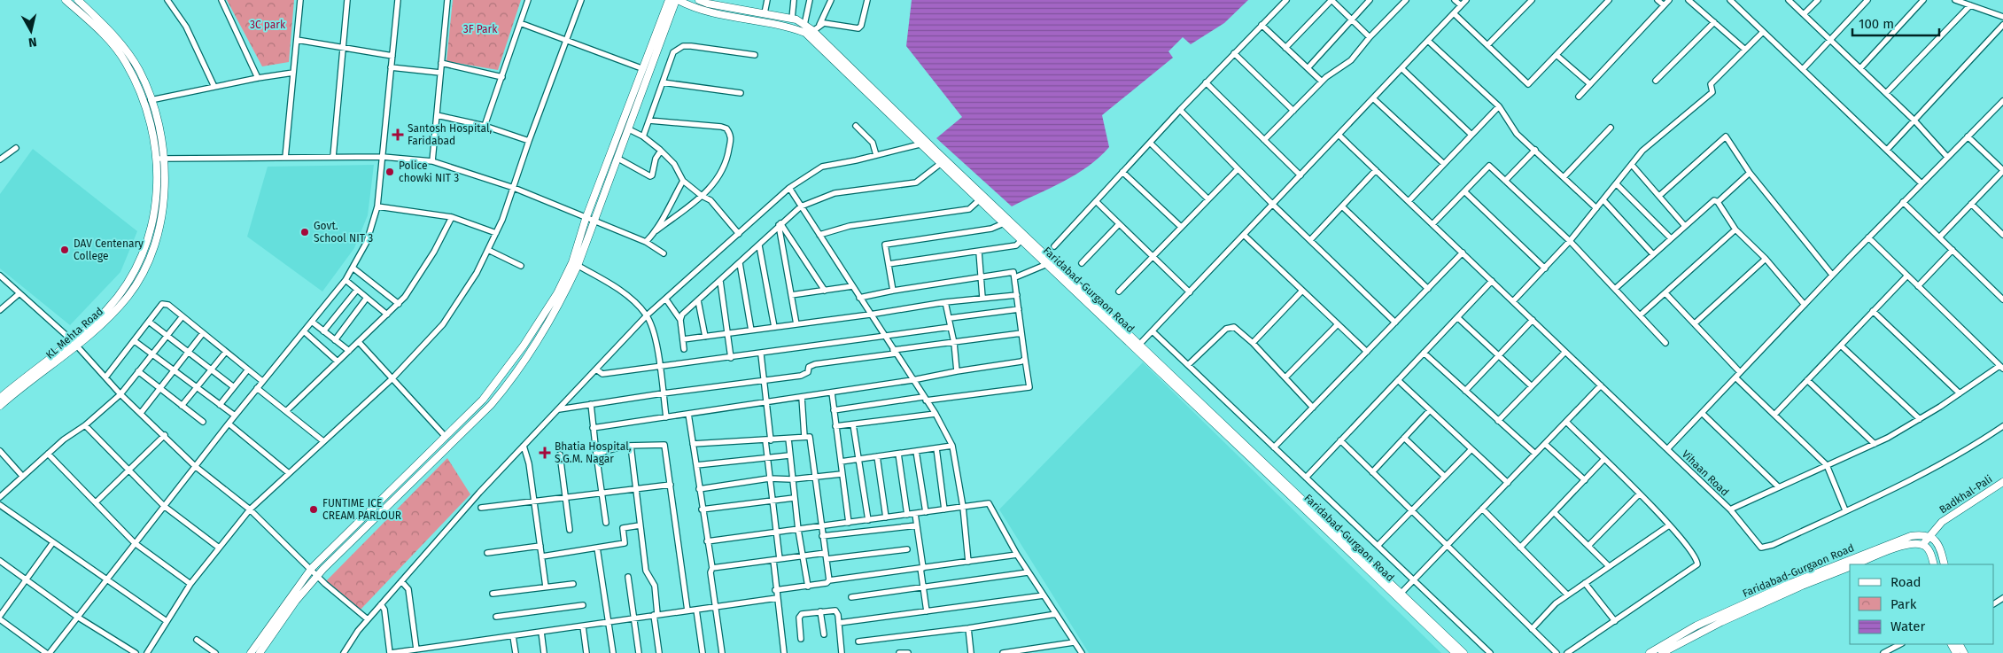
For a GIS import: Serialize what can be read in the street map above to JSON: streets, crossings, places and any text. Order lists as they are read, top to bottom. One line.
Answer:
{"streets":{"street":["Faridabad-Gurgaon Road","KL Mehta Road","Vihaan Road","Badkhal-Pali"]},"crossings":[["Faridabad-Gurgaon Road","Badkhal-Pali"]],"parks":["3C park","3F Park"],"places":{"health":["Santosh Hospital, Faridabad","Bhatia Hospital, S.G.M. Nagar"],"other":["Police chowki NIT 3","Govt. School NIT 3","DAV Centenary College","FUNTIME ICE CREAM PARLOUR"]},"legend":["Road","Park","Water"],"scale_bar":"100 m","north":"bottom"}
